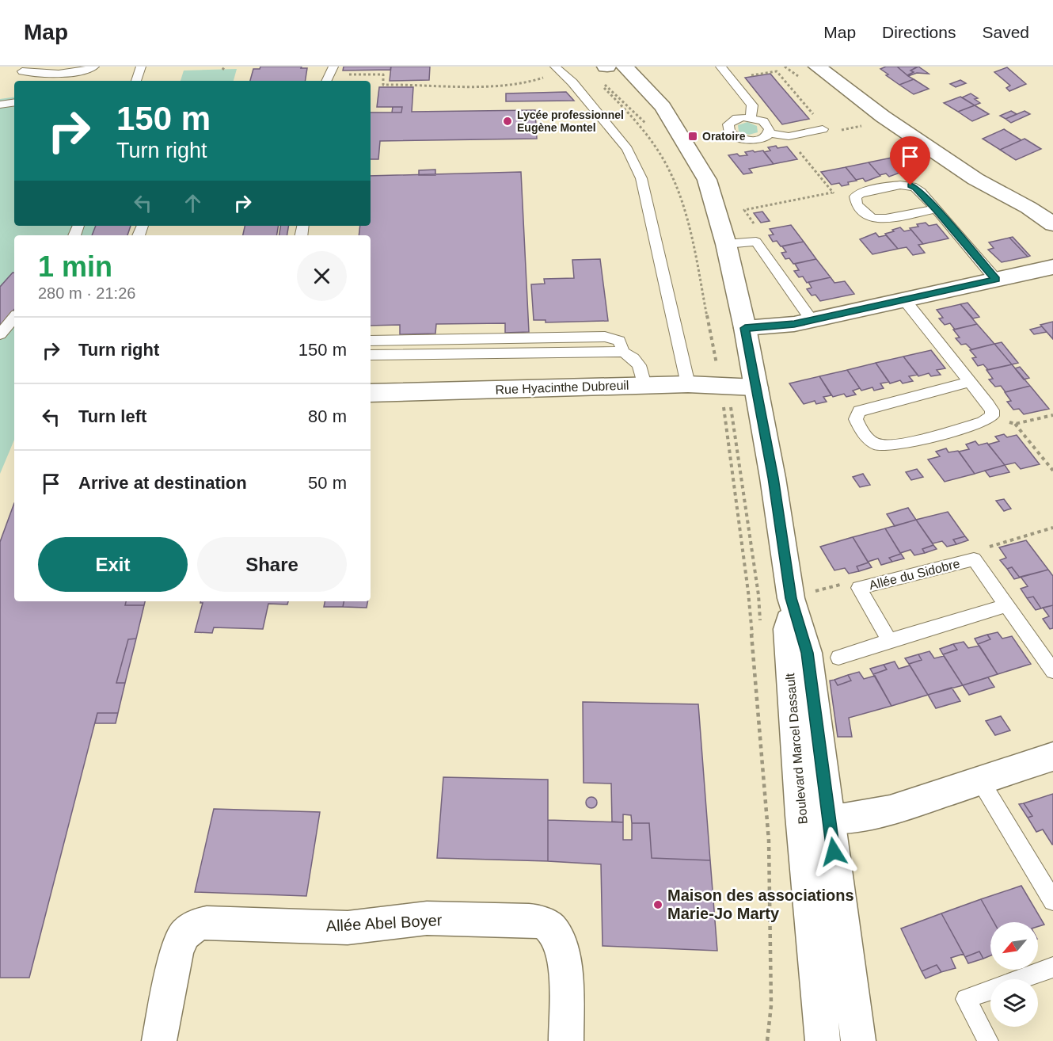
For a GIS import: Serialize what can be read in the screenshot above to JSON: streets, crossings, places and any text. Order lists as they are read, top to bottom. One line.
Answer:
{"streets":{"street":["Rue Hyacinthe Dubreuil","Boulevard Marcel Dassault","Allée Abel Boyer"],"lane":["Allée du Sidobre"]},"crossings":[["Rue Hyacinthe Dubreuil","Boulevard Marcel Dassault"]],"places":{"other":["Lycée professionnel Eugène Montel","Maison des associations Marie-Jo Marty"],"transit":["Oratoire"]},"north":"bottom left","page":{"header":"Map","nav":["Map","Directions","Saved"],"turn":["150 m","Turn right"],"heading":["1 min","280 m · 21:26"],"list":[{"name":"Turn right","value":"150 m"},{"name":"Turn left","value":"80 m"},{"name":"Arrive at destination","value":"50 m"}],"buttons":["Exit","Share"]}}
